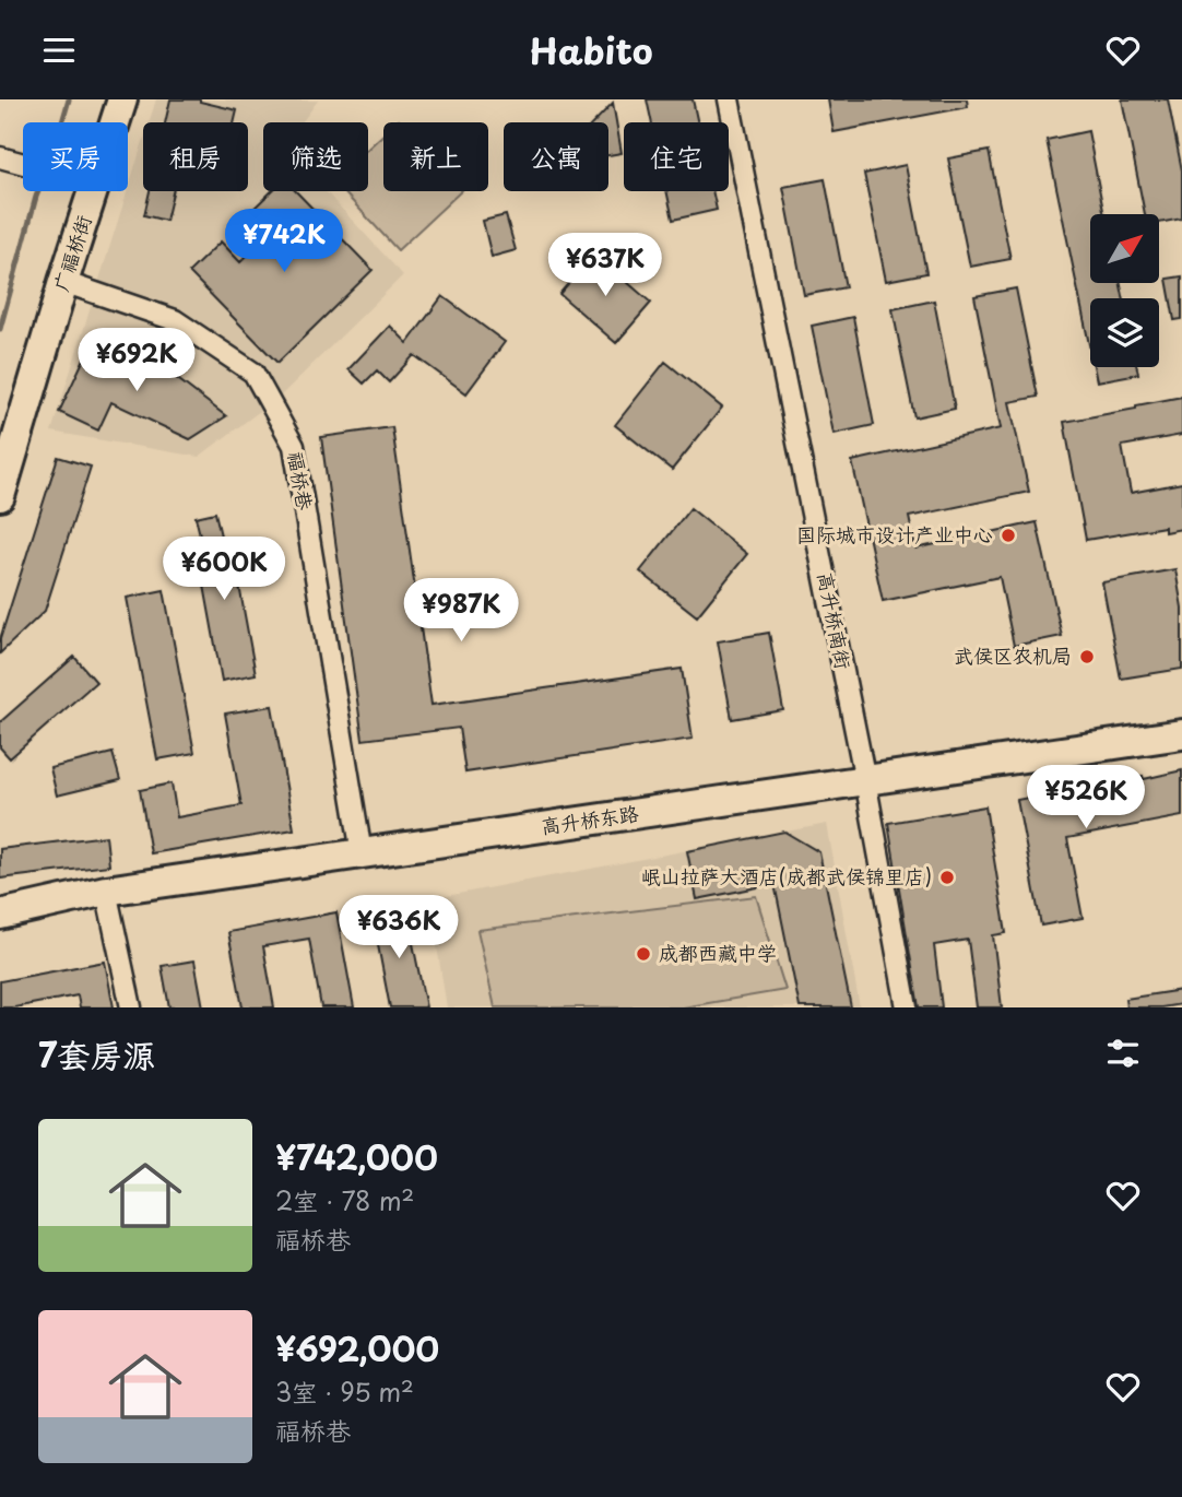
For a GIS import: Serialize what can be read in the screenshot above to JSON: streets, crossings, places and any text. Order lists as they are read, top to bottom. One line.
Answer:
{"streets":{"street":["广福桥街","福桥巷","高升桥南街","高升桥东路"]},"crossings":[["广福桥街","福桥巷"],["福桥巷","高升桥东路"],["高升桥南街","高升桥东路"]],"places":["国际城市设计产业中心","武侯区农机局","岷山拉萨大酒店(成都武侯锦里店)","成都西藏中学"],"north":"top right","page":{"header":"Habito","chip":["买房","租房","筛选","新上","公寓","住宅"],"price":["¥742K","¥637K","¥692K","¥600K","¥987K","¥526K","¥636K"],"heading":"7套房源","list":[{"name":"¥742,000","note":"2室 · 78 m² · 福桥巷"},{"name":"¥692,000","note":"3室 · 95 m² · 福桥巷"}]}}
